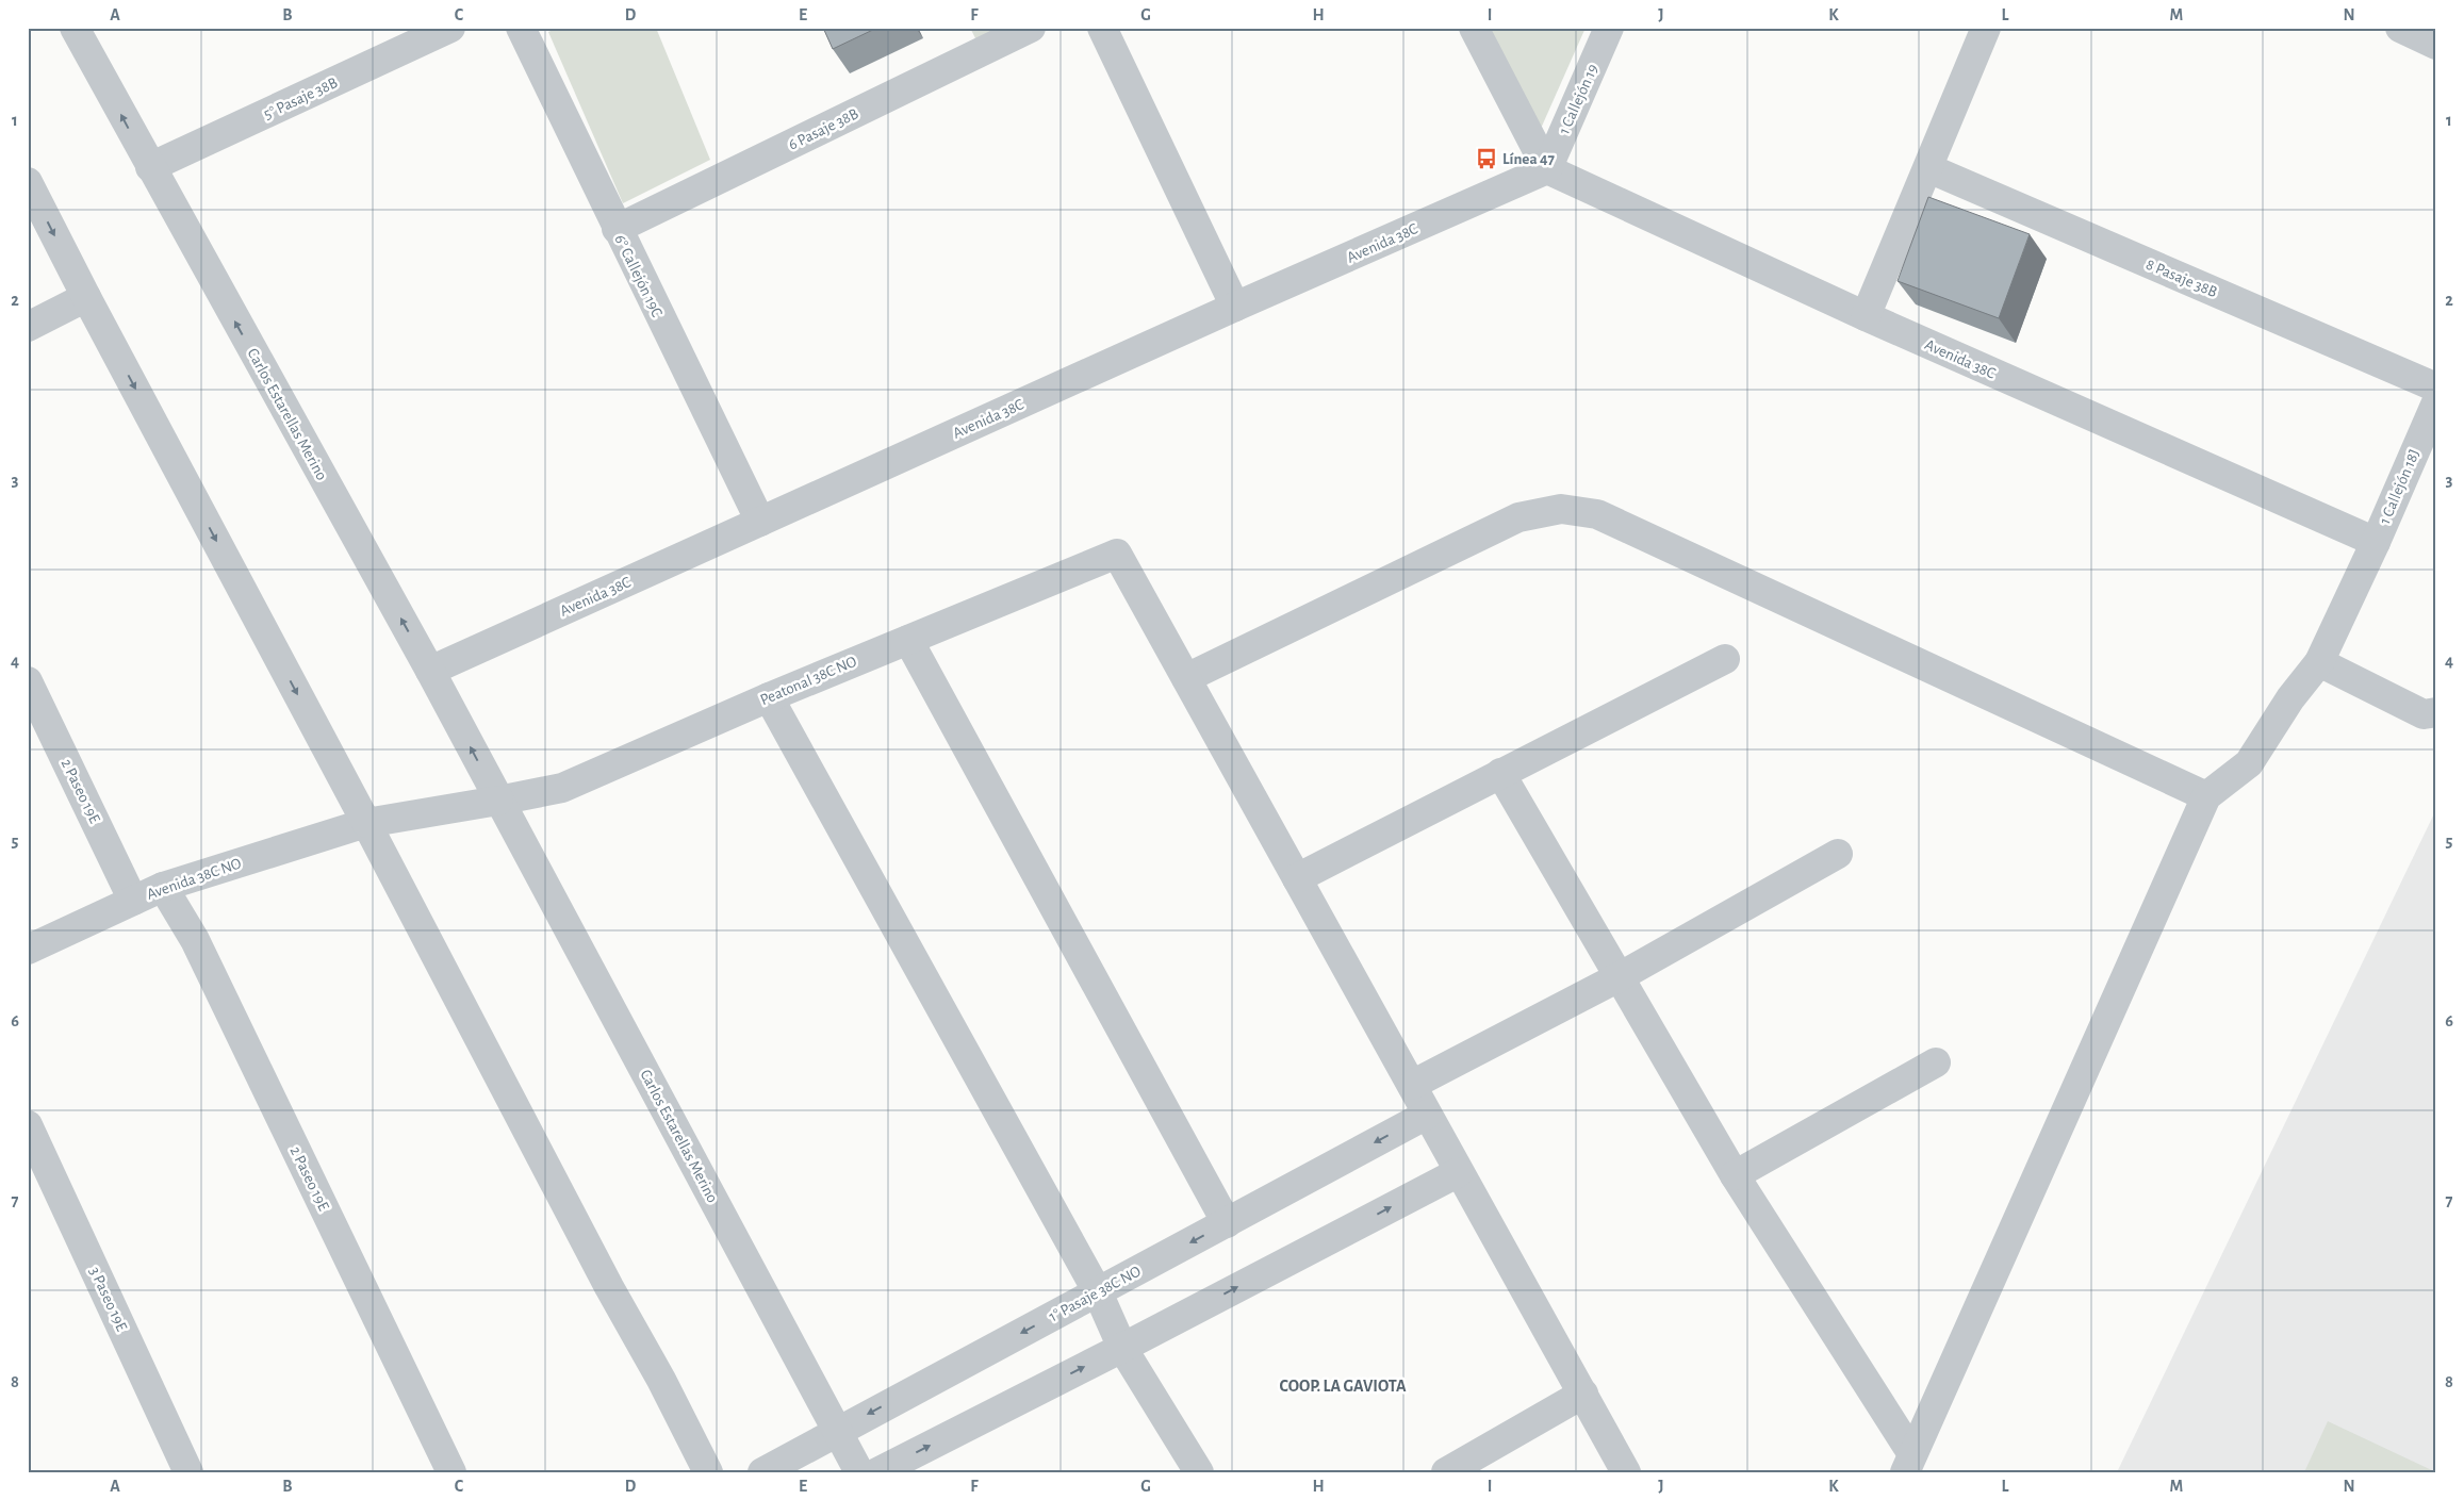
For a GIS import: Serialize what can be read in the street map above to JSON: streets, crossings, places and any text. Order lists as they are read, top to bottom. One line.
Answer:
{"streets":{"street":["5° Pasaje 38B","1 Callejón 19","6 Pasaje 38B","Avenida 38C","6° Callejón 19C","8 Pasaje 38B","Carlos Estarellas Merino","1 Callejón 18J","Peatonal 38C NO","2 Paseo 19E","Avenida 38C NO","1° Pasaje 38C NO","3 Paseo 19E"]},"crossings":[["5° Pasaje 38B","Carlos Estarellas Merino"],["1 Callejón 19","Avenida 38C"],["6 Pasaje 38B","6° Callejón 19C"],["Avenida 38C","6° Callejón 19C"],["Avenida 38C","Carlos Estarellas Merino"],["Avenida 38C","1 Callejón 18J"],["Carlos Estarellas Merino","Peatonal 38C NO"],["Carlos Estarellas Merino","1° Pasaje 38C NO"],["2 Paseo 19E","Avenida 38C NO"]],"districts":["COOP. LA GAVIOTA"],"places":{"bus stop":["Línea 47"]},"grid":{"columns":["A","B","C","D","E","F","G","H","I","J","K","L","M","N"],"rows":["1","2","3","4","5","6","7","8"]}}
